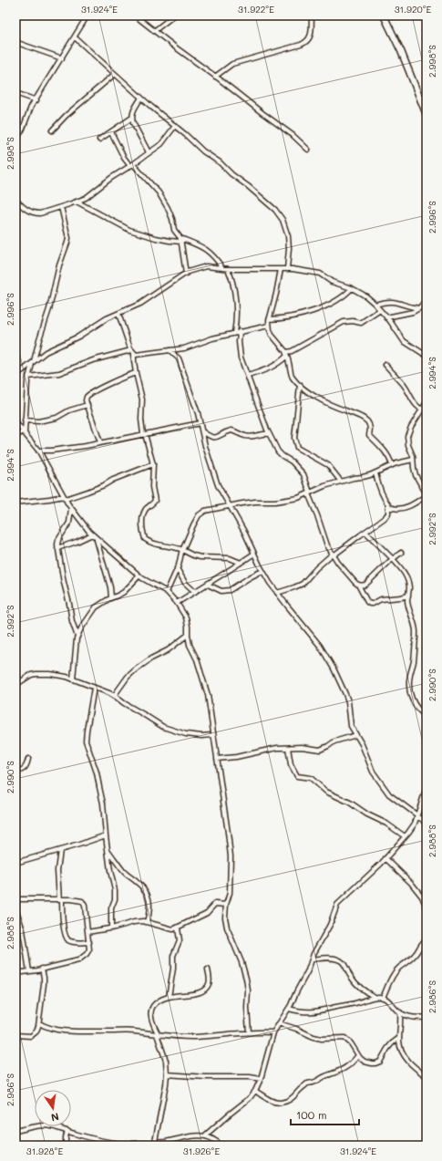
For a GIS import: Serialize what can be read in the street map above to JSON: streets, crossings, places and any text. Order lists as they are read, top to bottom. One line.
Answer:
{"scale_bar":"100 m","north":"bottom","coordinates":["31.924°E","31.922°E","31.920°E","2.998°S","2.996°S","2.994°S","2.992°S","2.990°S","2.988°S","2.986°S","31.928°E","31.926°E"]}
